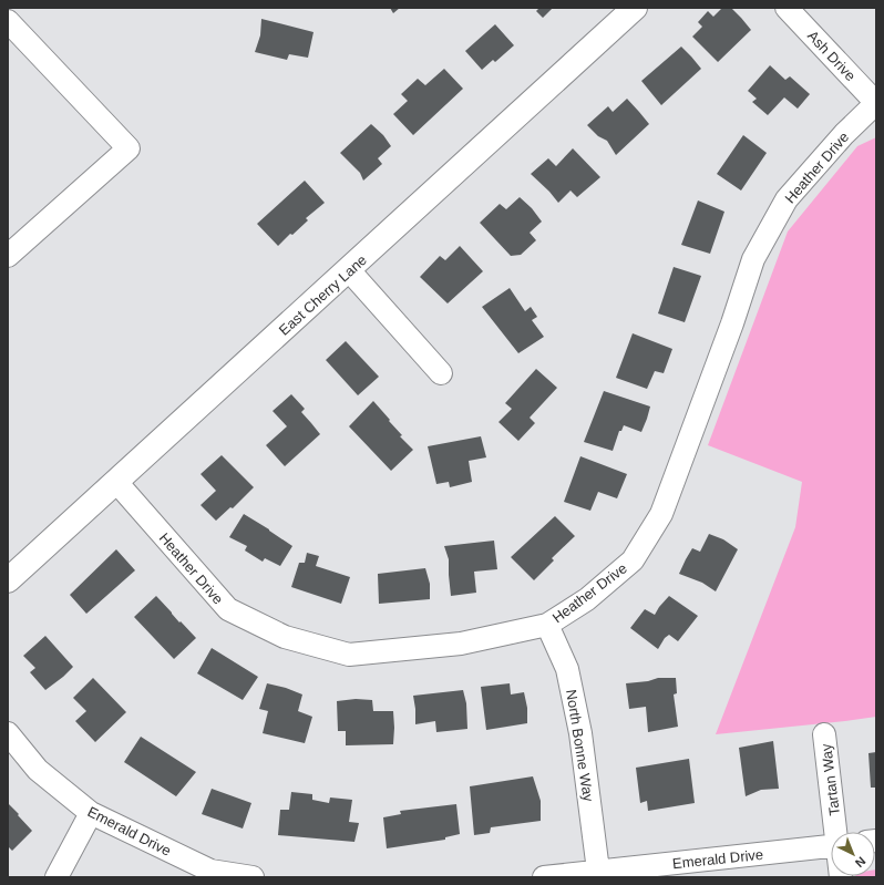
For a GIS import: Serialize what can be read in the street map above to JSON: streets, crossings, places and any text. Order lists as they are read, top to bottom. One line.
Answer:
{"streets":{"street":["Ash Drive","Heather Drive","East Cherry Lane","North Bonne Way","Tartan Way","Emerald Drive"]},"crossings":[["Ash Drive","Heather Drive"],["Heather Drive","East Cherry Lane"],["Heather Drive","North Bonne Way"],["North Bonne Way","Emerald Drive"]],"north":"bottom right"}
